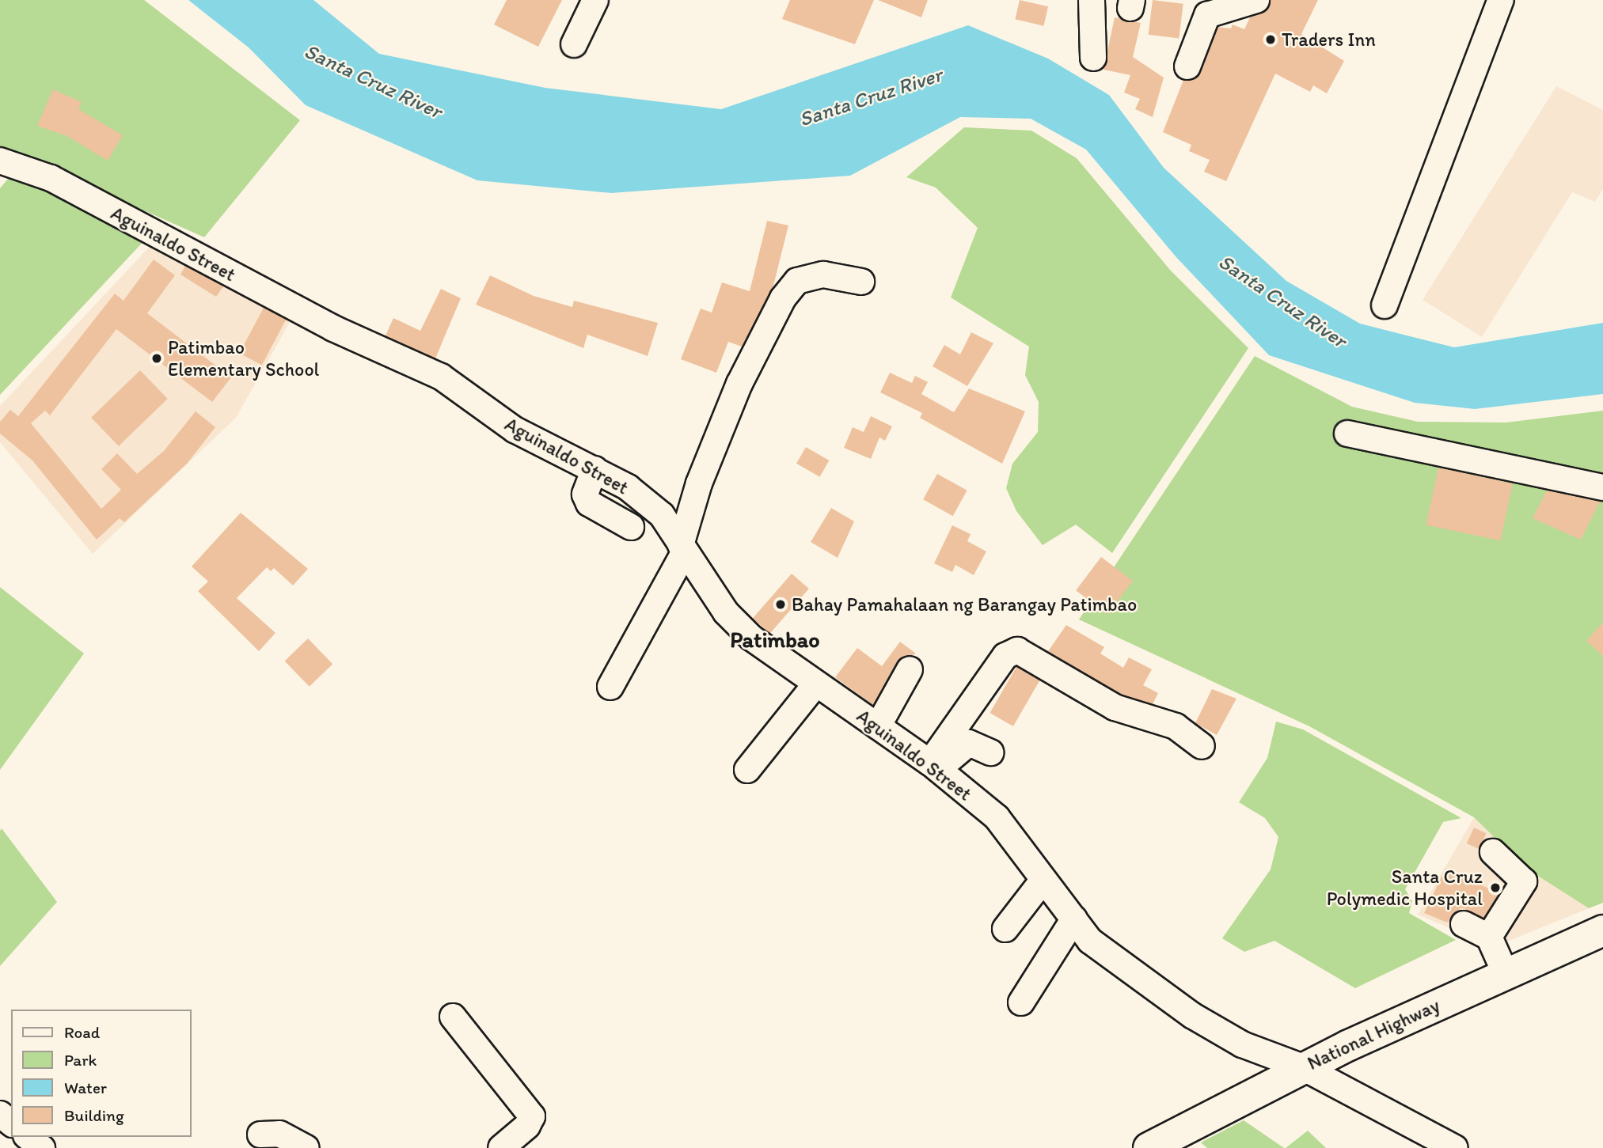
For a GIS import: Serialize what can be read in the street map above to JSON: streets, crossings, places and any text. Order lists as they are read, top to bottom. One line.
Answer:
{"streets":{"main road":["National Highway"],"street":["Aguinaldo Street"]},"crossings":[["Aguinaldo Street","National Highway"]],"districts":["Patimbao"],"water":["Santa Cruz River"],"places":["Traders Inn","Patimbao Elementary School","Bahay Pamahalaan ng Barangay Patimbao","Santa Cruz Polymedic Hospital"],"legend":["Road","Park","Water","Building"]}
